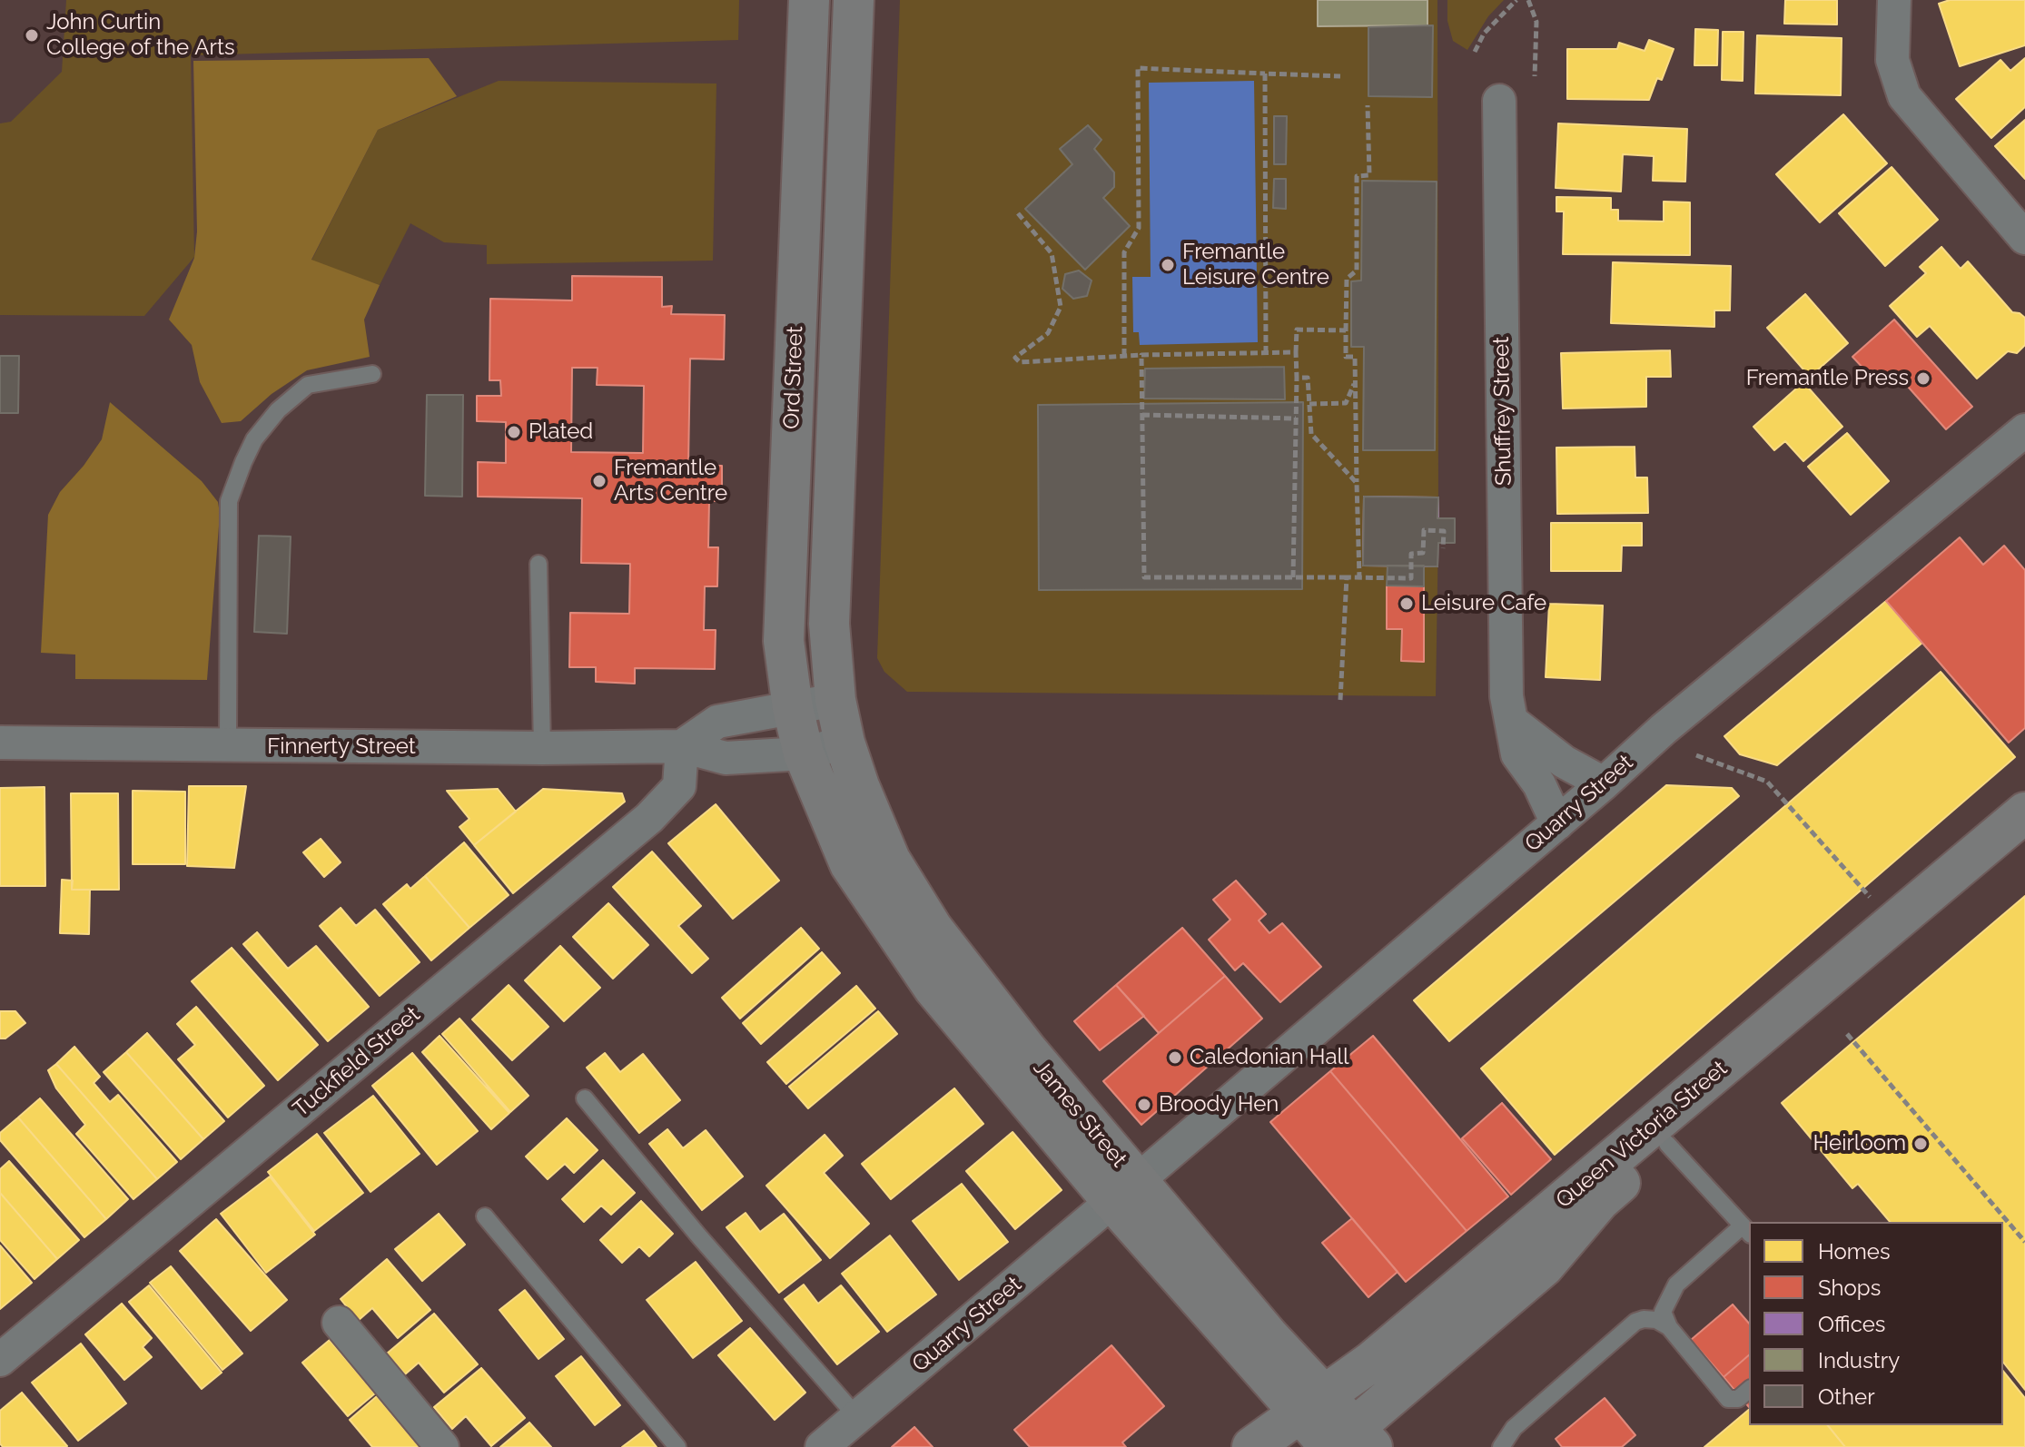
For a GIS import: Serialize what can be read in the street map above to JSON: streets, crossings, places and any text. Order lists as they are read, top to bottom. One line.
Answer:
{"streets":{"main road":["Ord Street","James Street","Queen Victoria Street"],"street":["Shuffrey Street","Finnerty Street","Quarry Street","Tuckfield Street"]},"crossings":[["Ord Street","Finnerty Street"],["Ord Street","James Street"],["Shuffrey Street","Quarry Street"],["Finnerty Street","Tuckfield Street"],["Finnerty Street","James Street"],["Quarry Street","James Street"],["James Street","Queen Victoria Street"]],"places":["John Curtin College of the Arts","Fremantle Leisure Centre","Fremantle Press","Plated","Fremantle Arts Centre","Leisure Cafe","Caledonian Hall","Broody Hen","Heirloom"],"legend":["Homes","Shops","Offices","Industry","Other"]}
